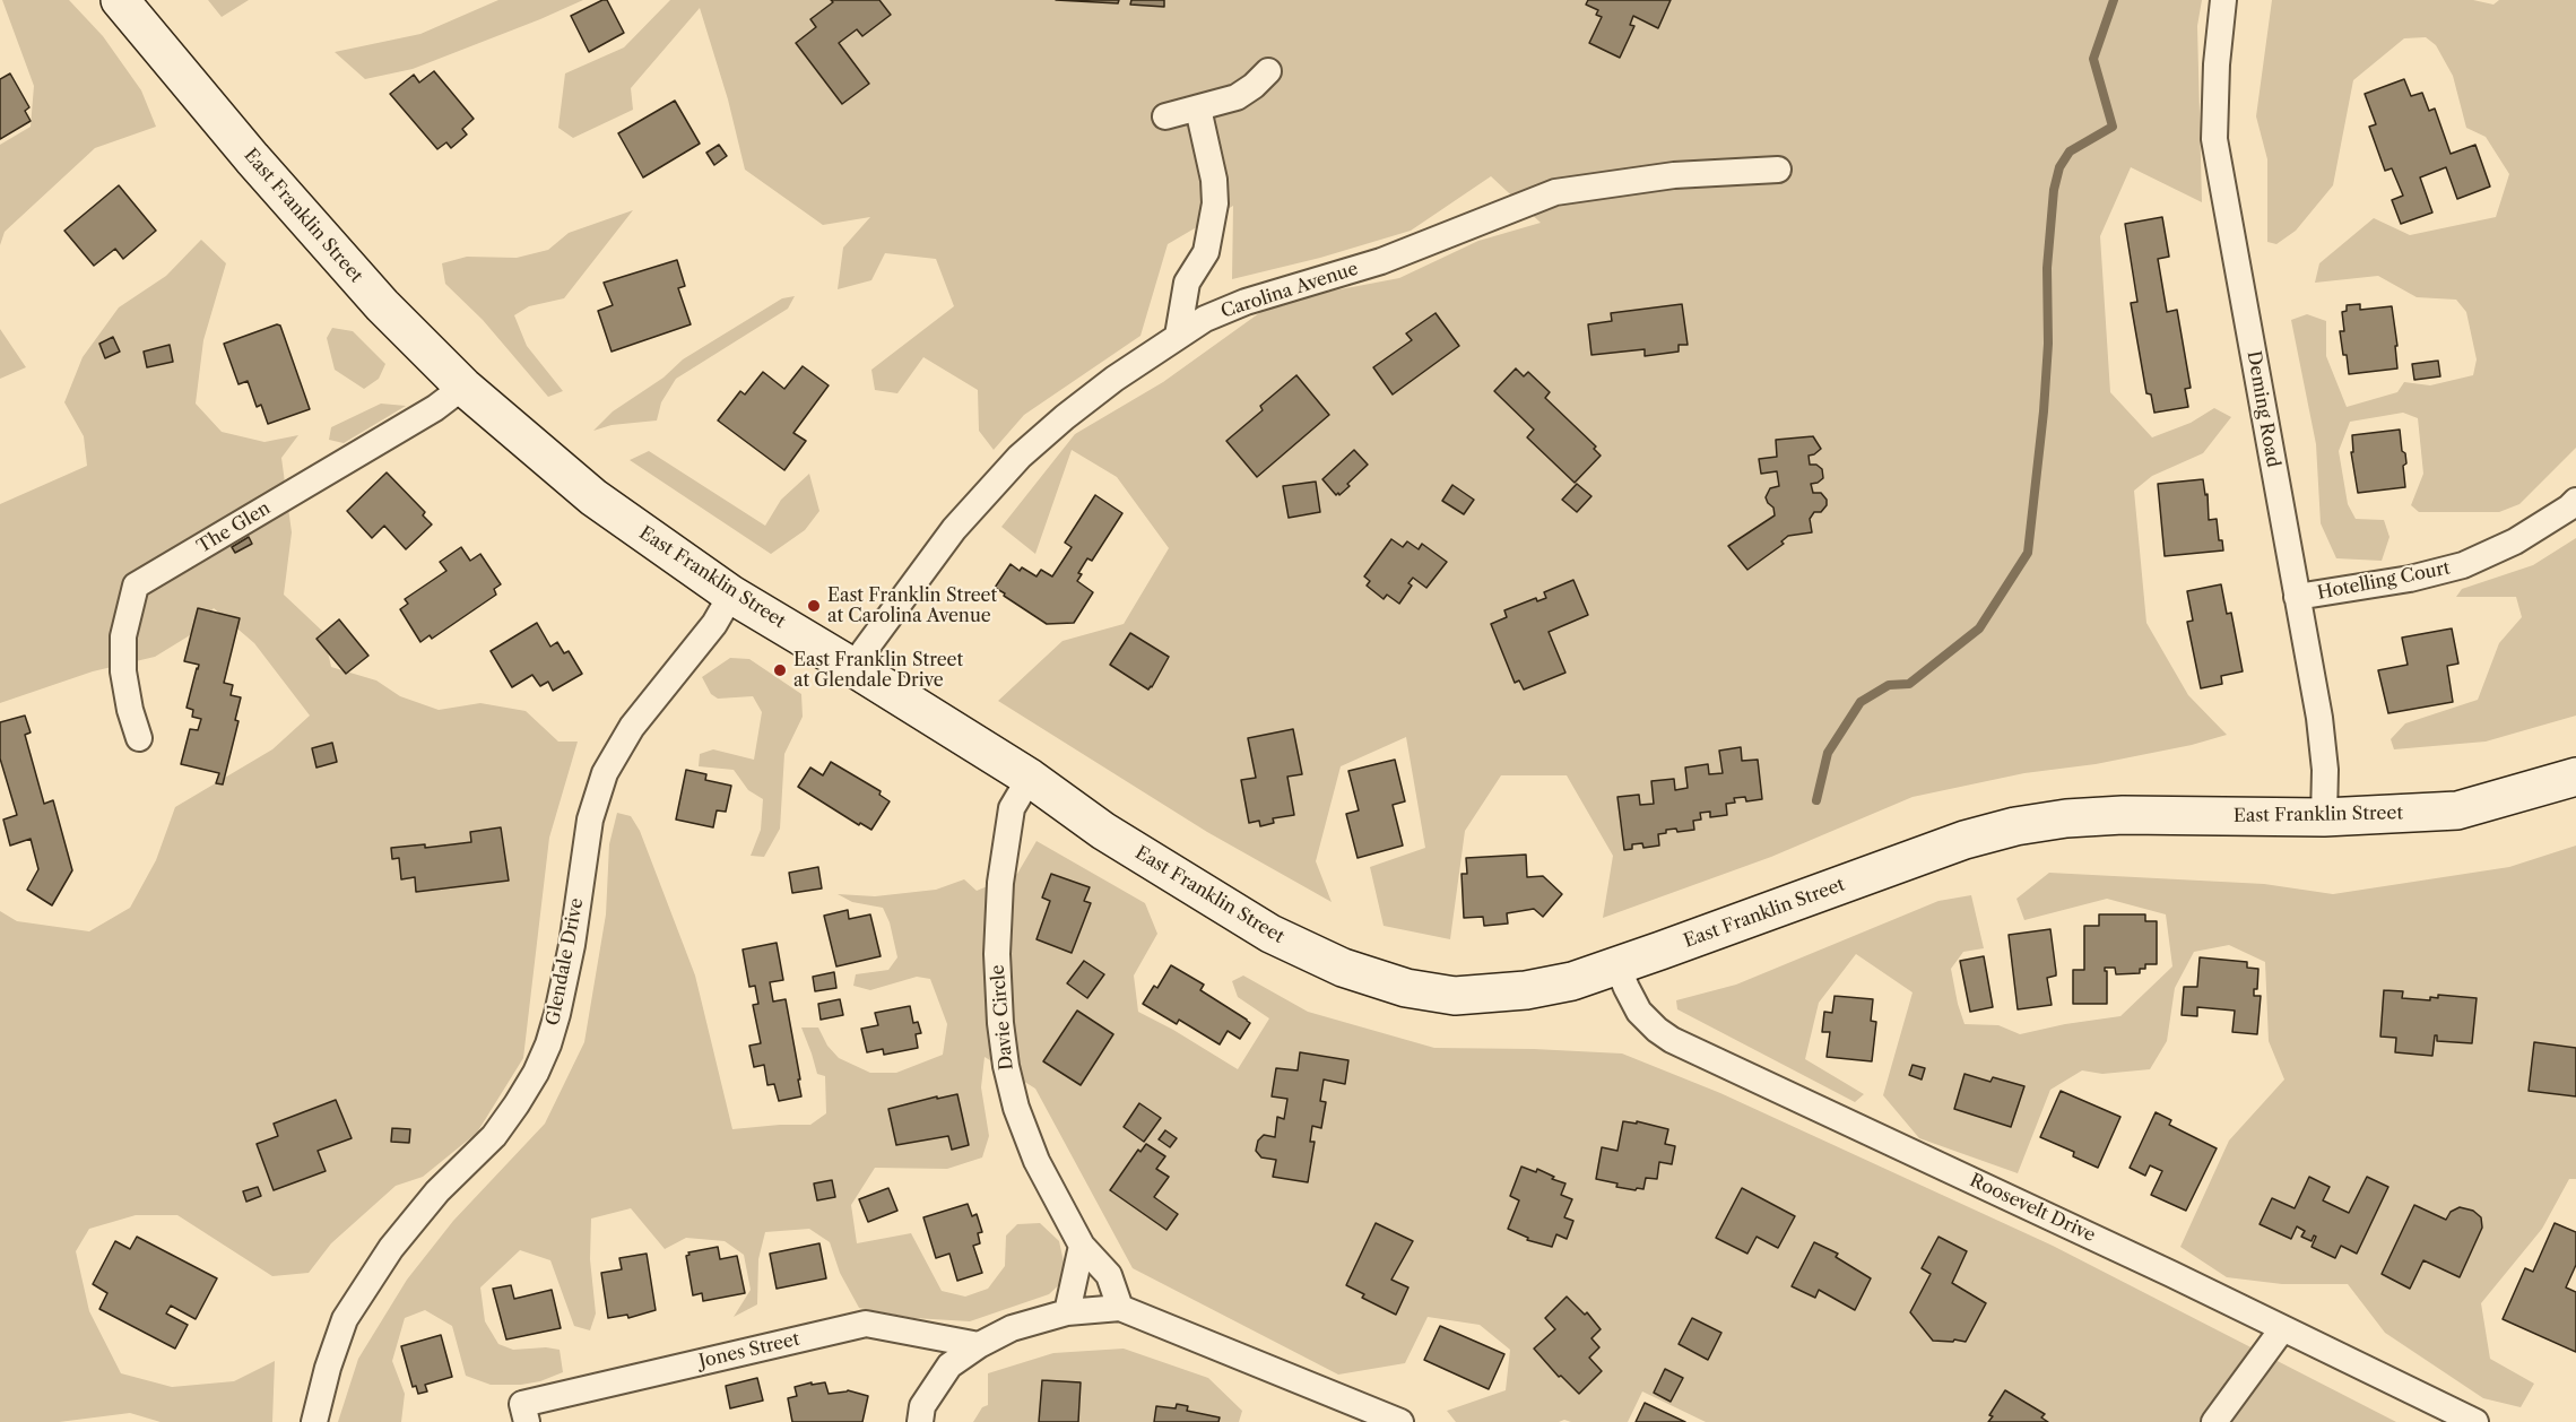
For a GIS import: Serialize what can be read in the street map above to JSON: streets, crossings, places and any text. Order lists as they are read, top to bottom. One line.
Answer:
{"streets":{"main road":["East Franklin Street"],"street":["Carolina Avenue","Deming Road","The Glen","Hotelling Court","Glendale Drive","Davie Circle","Roosevelt Drive","Jones Street"]},"crossings":[["East Franklin Street","Carolina Avenue"],["East Franklin Street","Deming Road"],["East Franklin Street","The Glen"],["East Franklin Street","Glendale Drive"],["East Franklin Street","Davie Circle"],["East Franklin Street","Roosevelt Drive"],["Deming Road","Hotelling Court"]],"places":["East Franklin Street at Carolina Avenue","East Franklin Street at Glendale Drive"]}
